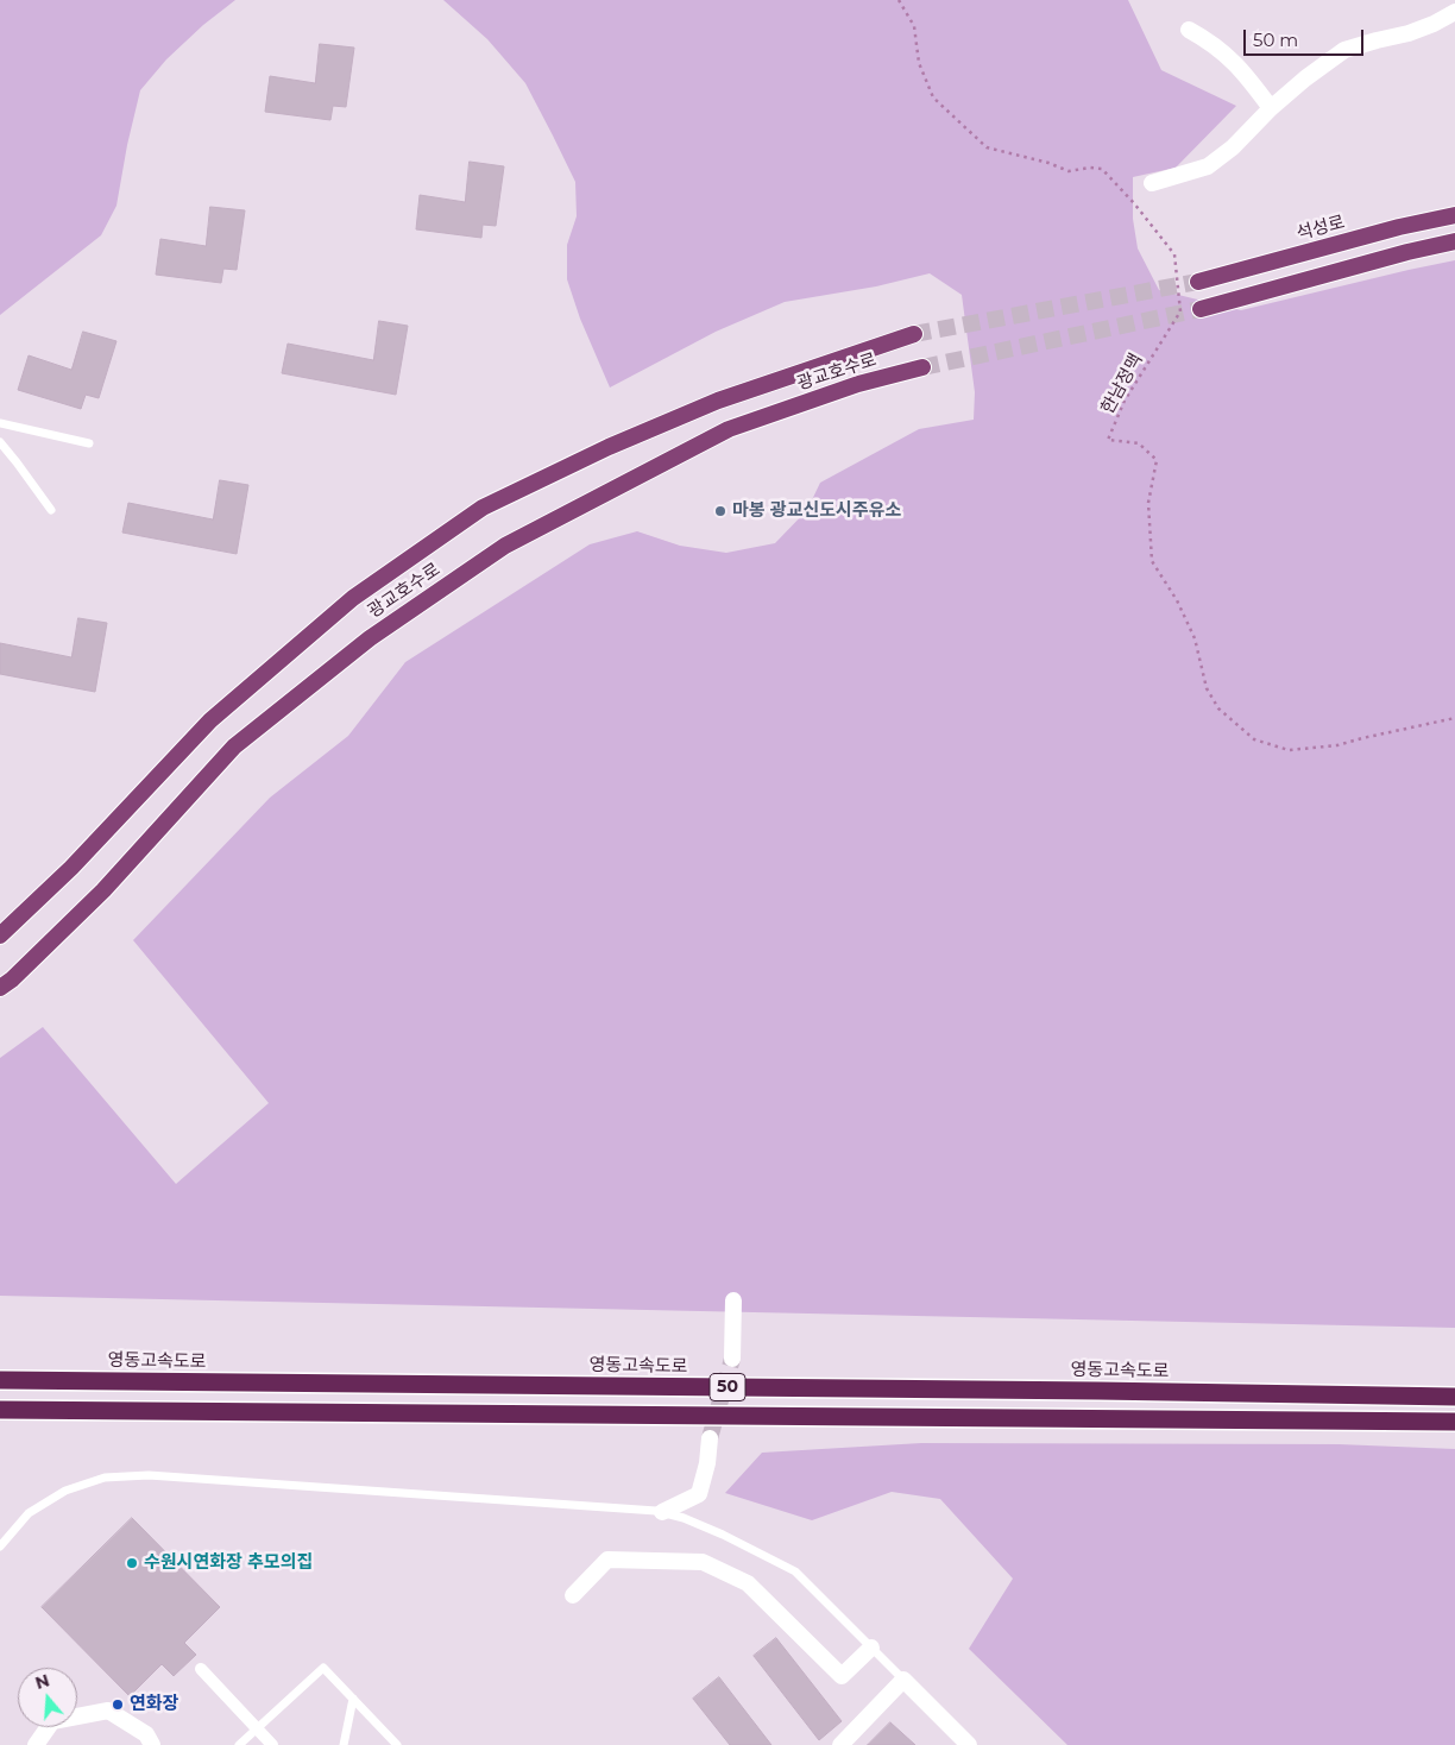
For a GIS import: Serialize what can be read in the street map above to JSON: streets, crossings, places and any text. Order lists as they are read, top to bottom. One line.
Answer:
{"streets":{"highway":["석성로","광교호수로","영동고속도로","50"],"path":["한남정맥"]},"places":["마봉 광교신도시주유소","수원시연화장 추모의집","연화장"],"scale_bar":"50 m","north":"top"}
